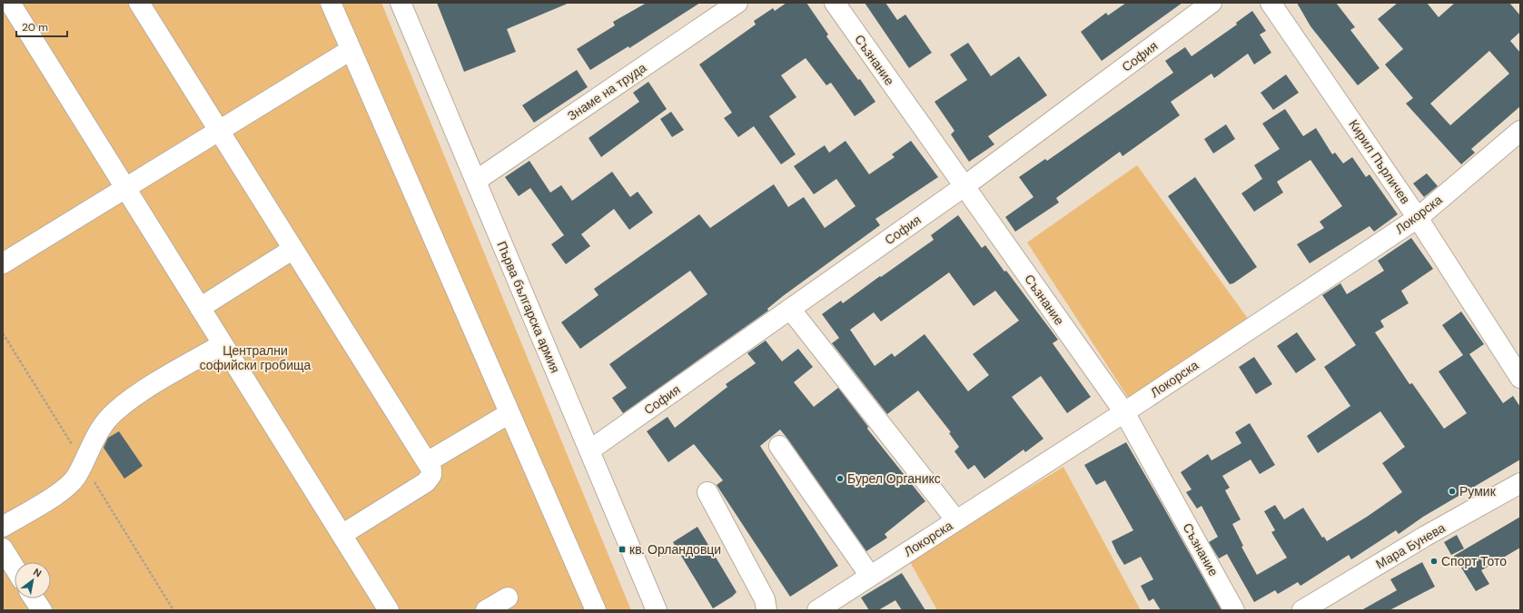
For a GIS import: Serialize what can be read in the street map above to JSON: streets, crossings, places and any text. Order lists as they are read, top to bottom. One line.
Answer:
{"streets":{"street":["София","Съзнание","Знаме на труда","Кирил Пърличев","Локорска","Първа българска армия","Мара Бунева"]},"crossings":[["София","Съзнание"],["София","Първа българска армия"],["Съзнание","Локорска"],["Знаме на труда","Първа българска армия"],["Кирил Пърличев","Локорска"]],"parks":["Централни софийски гробища"],"places":{"other":["Бурел Органикс","Румик","Спорт Тото"],"transit":["кв. Орландовци"]},"scale_bar":"20 m","north":"top right"}
